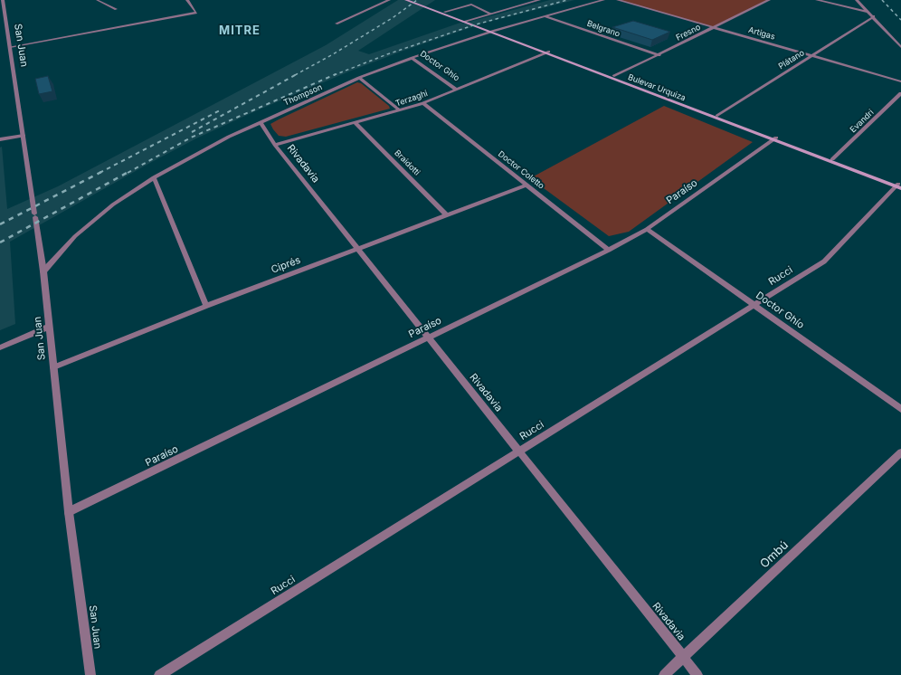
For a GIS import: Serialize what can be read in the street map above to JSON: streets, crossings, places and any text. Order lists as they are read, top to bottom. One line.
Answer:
{"streets":{"main road":["Bulevar Urquiza"],"street":["Belgrano","Fresno","Artigas","San Juan","Plátano","Doctor Ghío","Thompson","Terzaghi","Evandri","Braidotti","Rivadavia","Doctor Coletto","Paraíso","Ciprés","Rucci","Ombú"]},"crossings":[["Belgrano","Fresno"],["Belgrano","Thompson"],["Fresno","Artigas"],["Fresno","Bulevar Urquiza"],["Artigas","Plátano"],["San Juan","Thompson"],["San Juan","Paraíso"],["San Juan","Ciprés"],["Plátano","Bulevar Urquiza"],["Doctor Ghío","Thompson"],["Doctor Ghío","Terzaghi"],["Doctor Ghío","Paraíso"],["Doctor Ghío","Rucci"],["Bulevar Urquiza","Thompson"],["Bulevar Urquiza","Terzaghi"],["Bulevar Urquiza","Evandri"],["Bulevar Urquiza","Paraíso"],["Bulevar Urquiza","Rucci"],["Thompson","Rivadavia"],["Terzaghi","Braidotti"],["Terzaghi","Rivadavia"],["Terzaghi","Doctor Coletto"],["Braidotti","Ciprés"],["Rivadavia","Paraíso"],["Rivadavia","Ciprés"],["Rivadavia","Rucci"],["Rivadavia","Ombú"],["Doctor Coletto","Paraíso"],["Doctor Coletto","Ciprés"]],"districts":["MITRE"]}
